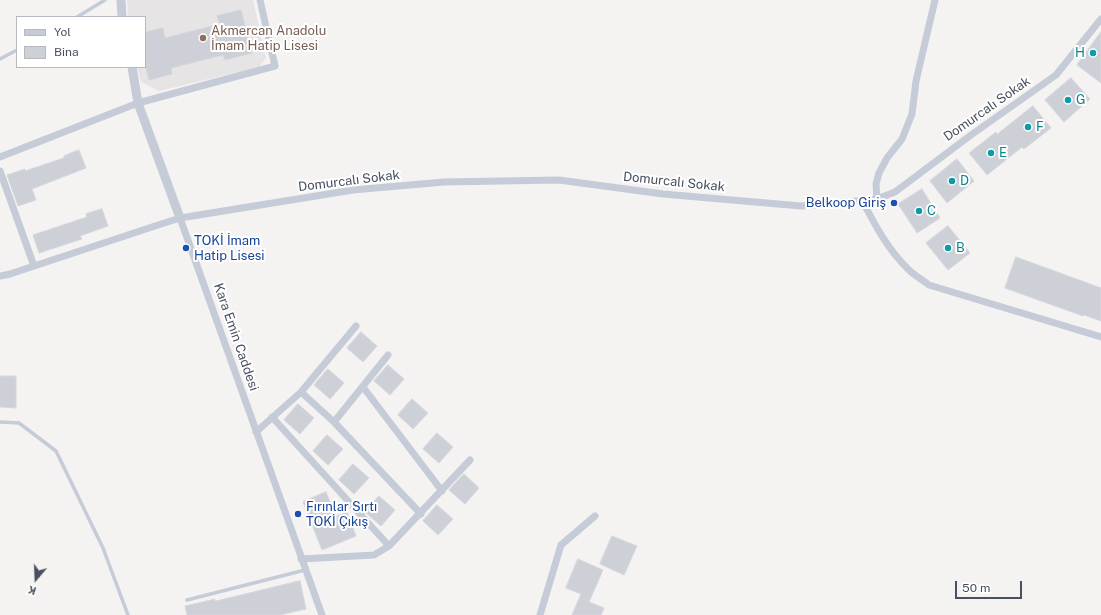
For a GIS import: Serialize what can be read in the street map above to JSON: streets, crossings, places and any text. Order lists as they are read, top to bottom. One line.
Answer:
{"streets":{"street":["Domurcalı Sokak","Kara Emin Caddesi"]},"crossings":[["Domurcalı Sokak","Kara Emin Caddesi"]],"places":["Akmercan Anadolu İmam Hatip Lisesi","H","G","F","E","D","Belkoop Giriş","C","TOKİ İmam Hatip Lisesi","B","Fırınlar Sırtı TOKİ Çıkış"],"legend":["Yol","Bina"],"scale_bar":"50 m","north":"bottom"}
